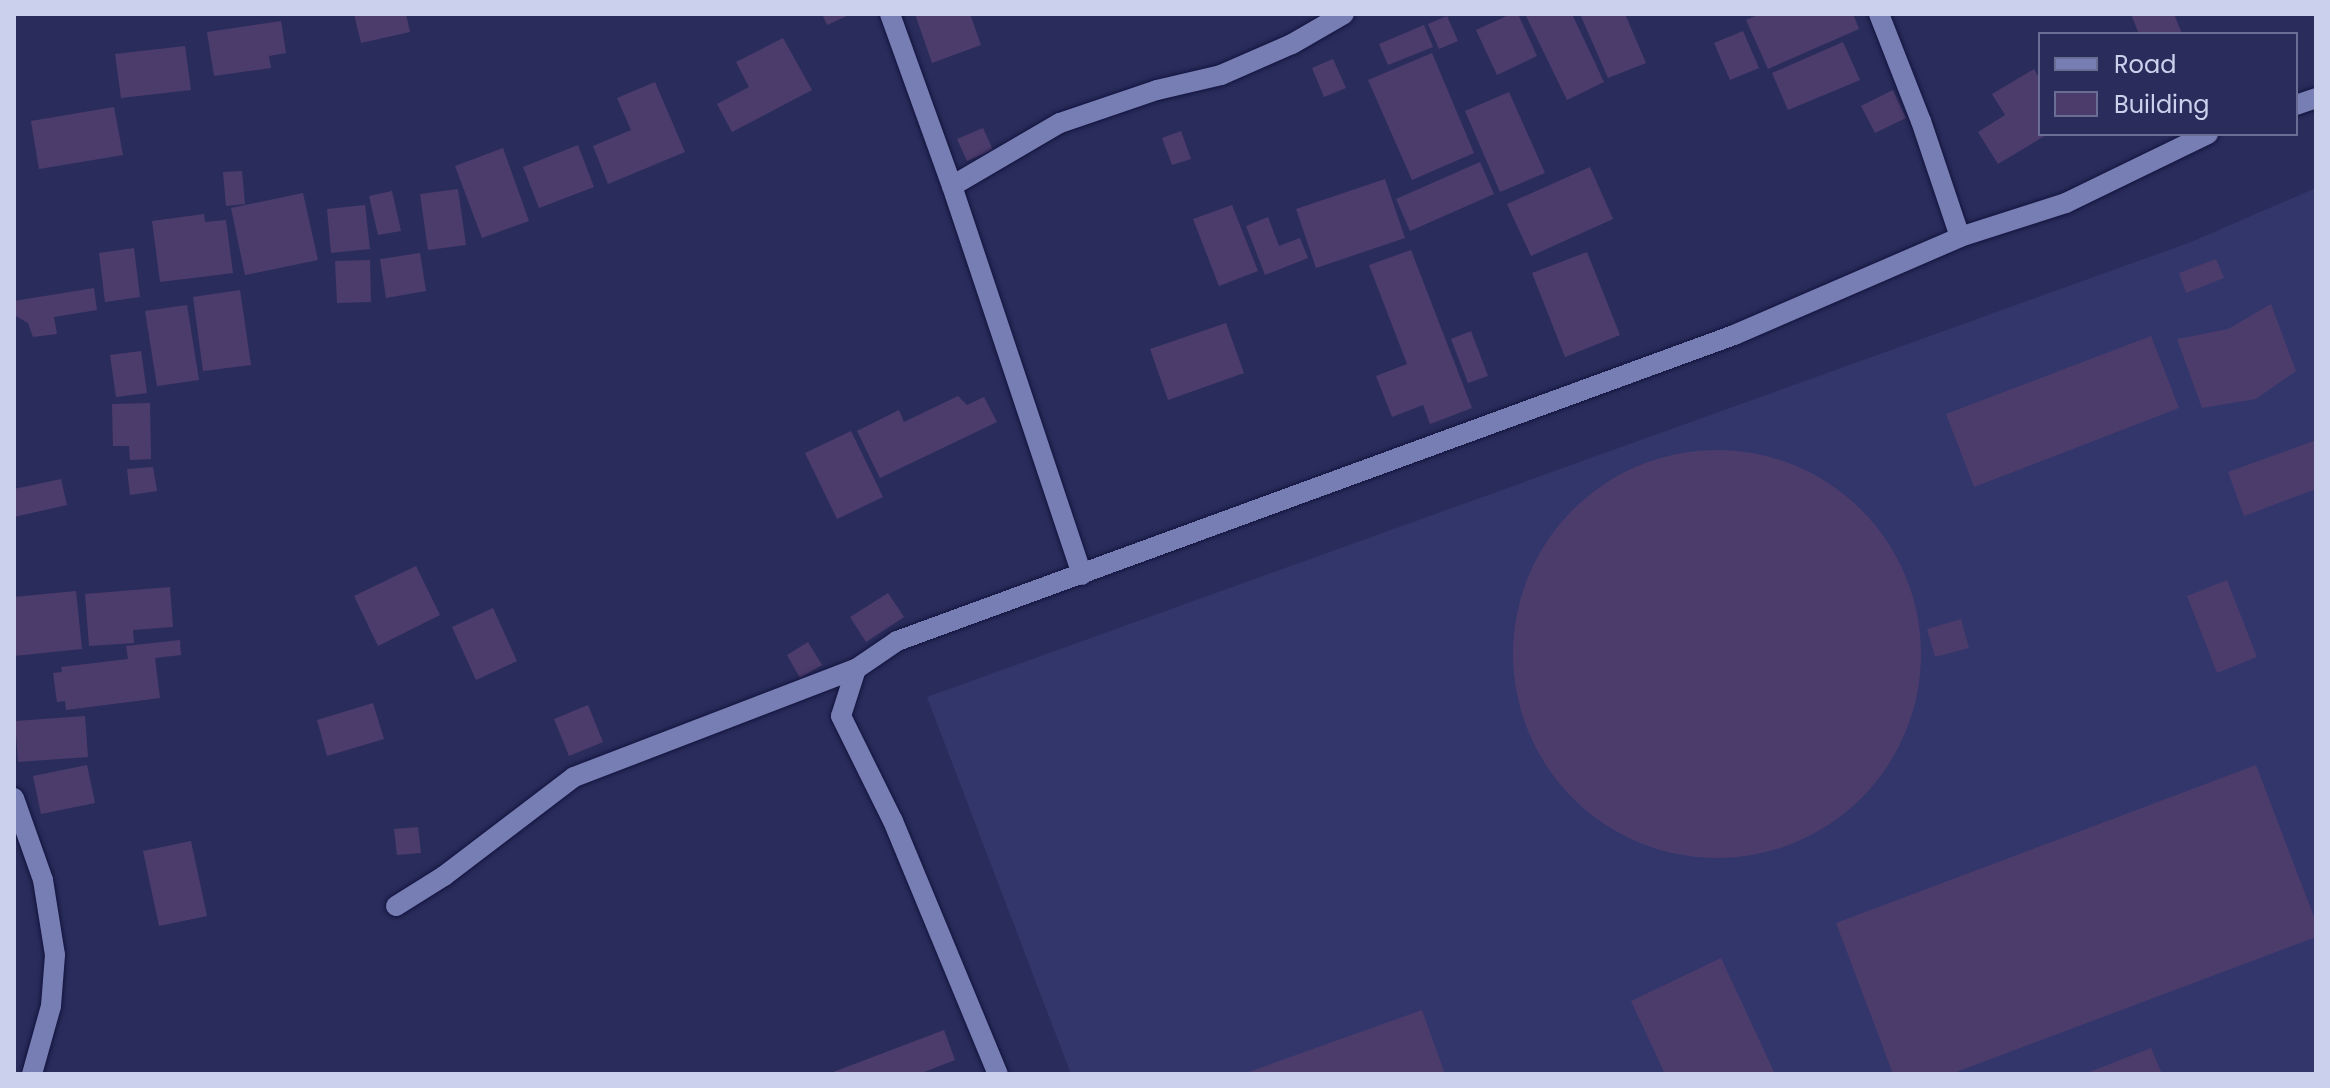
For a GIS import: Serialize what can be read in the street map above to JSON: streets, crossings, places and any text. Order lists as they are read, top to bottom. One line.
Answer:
{"legend":["Road","Building"]}
